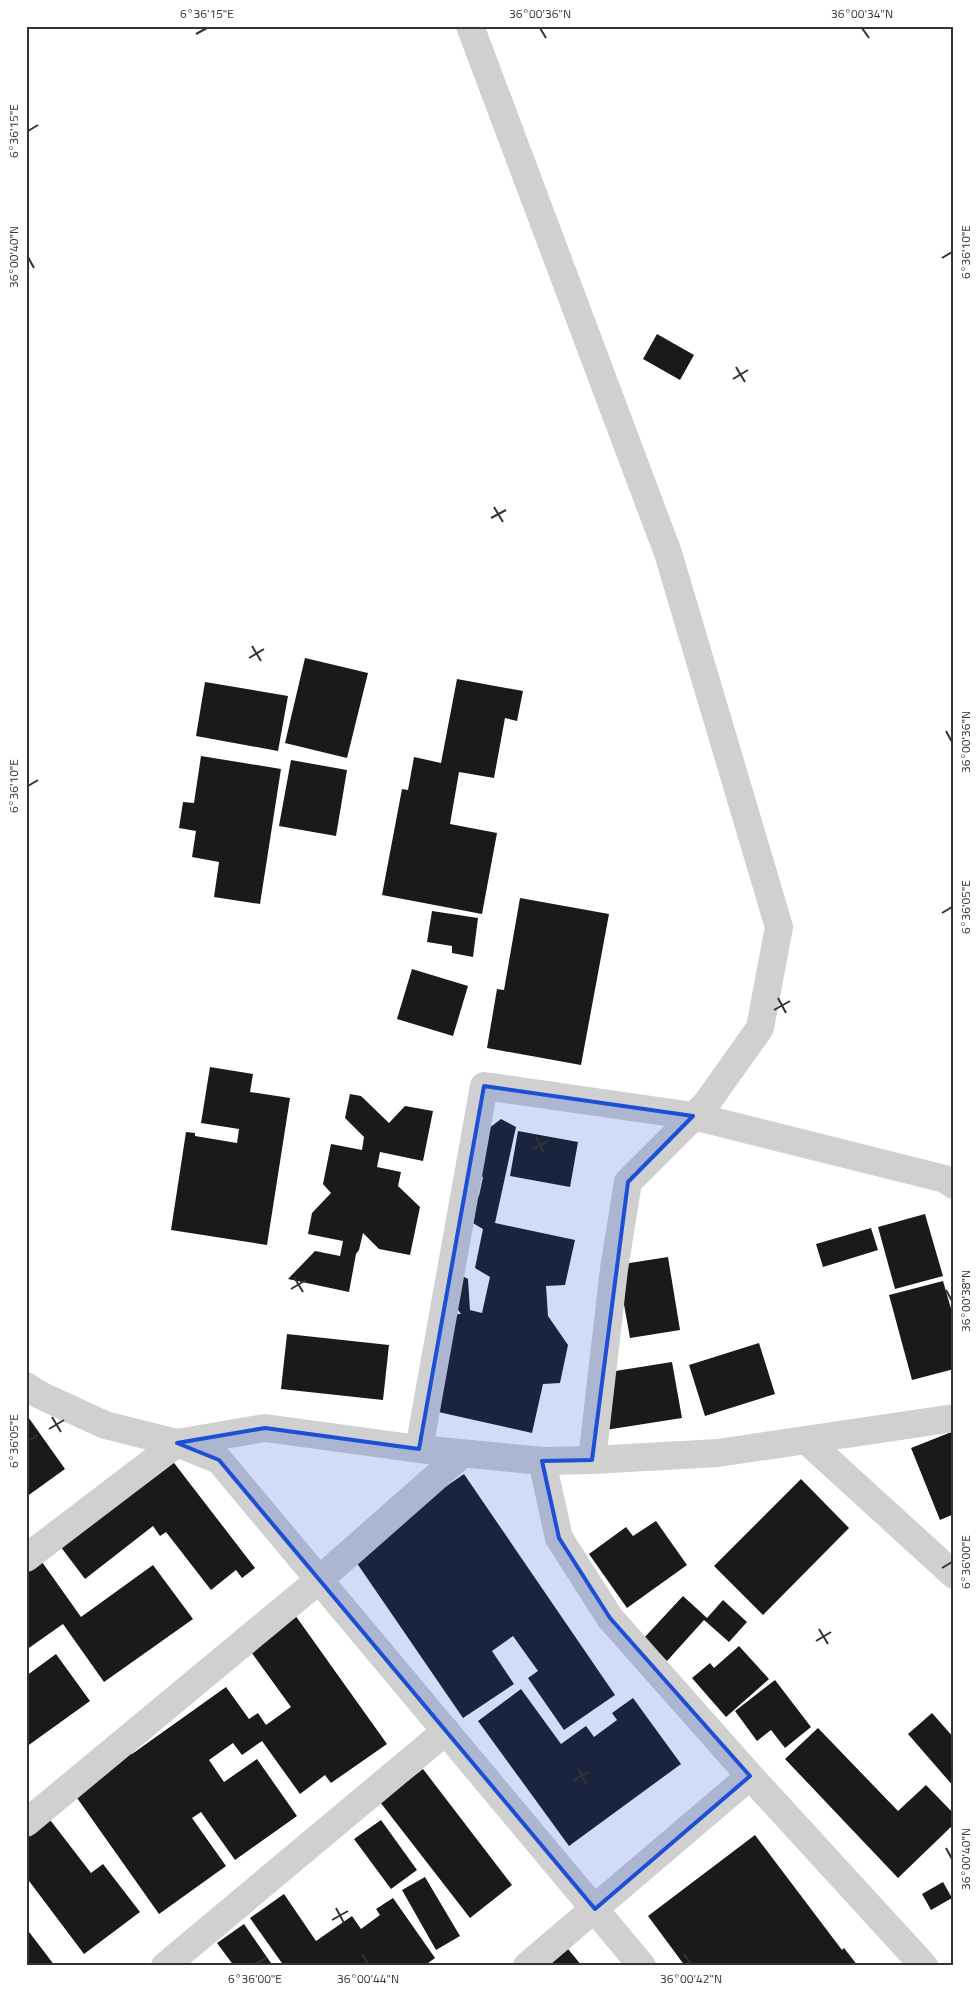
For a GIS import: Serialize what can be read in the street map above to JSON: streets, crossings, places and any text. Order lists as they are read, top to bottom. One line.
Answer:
{"coordinates":["6°36'15\"E","36°00'36\"N","36°00'34\"N","6°36'10\"E","36°00'40\"N","6°36'05\"E","36°00'38\"N","6°36'00\"E","36°00'44\"N","36°00'42\"N"]}
